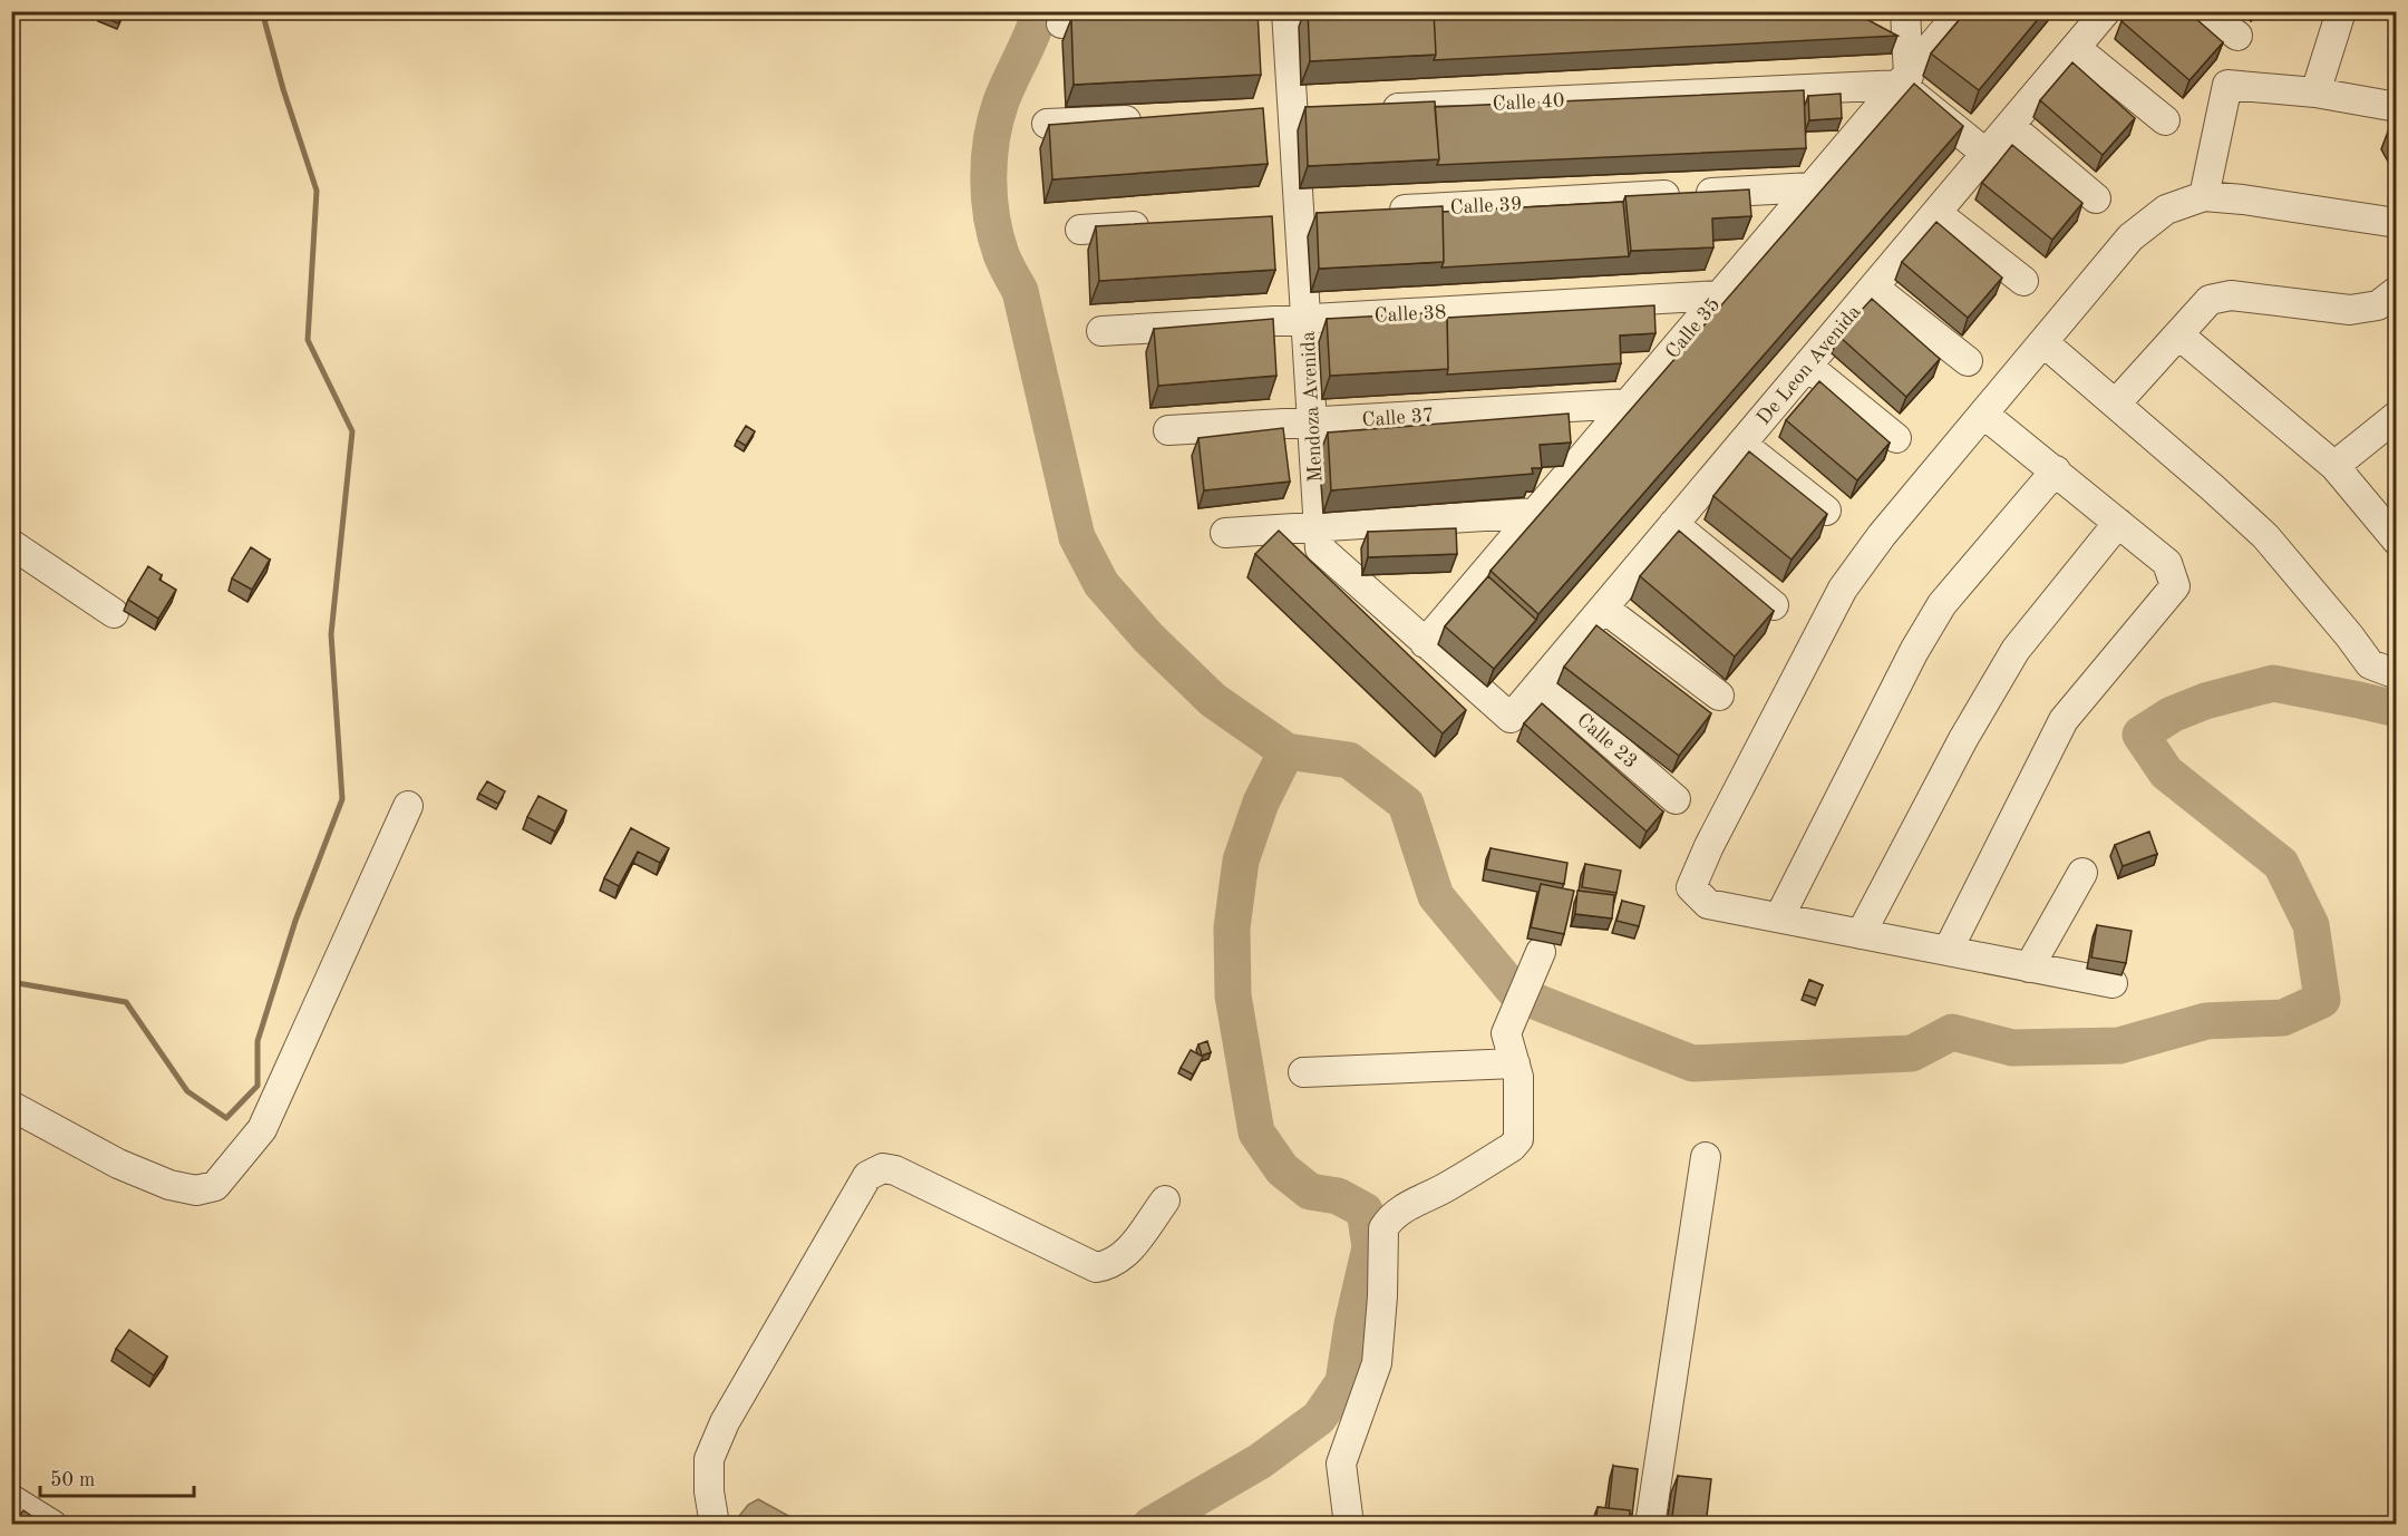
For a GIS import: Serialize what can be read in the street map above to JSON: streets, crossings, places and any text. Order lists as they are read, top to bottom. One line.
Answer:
{"streets":{"street":["Calle 40","Calle 39","Calle 38","Calle 35","De Leon Avenida","Mendoza Avenida","Calle 37","Calle 23"]},"crossings":[["Calle 40","Calle 35"],["Calle 39","Calle 35"],["Calle 38","Calle 35"],["Calle 38","Mendoza Avenida"],["Calle 35","Mendoza Avenida"],["Calle 35","Calle 37"],["De Leon Avenida","Mendoza Avenida"],["De Leon Avenida","Calle 23"],["Mendoza Avenida","Calle 37"]],"scale_bar":"50 m"}
